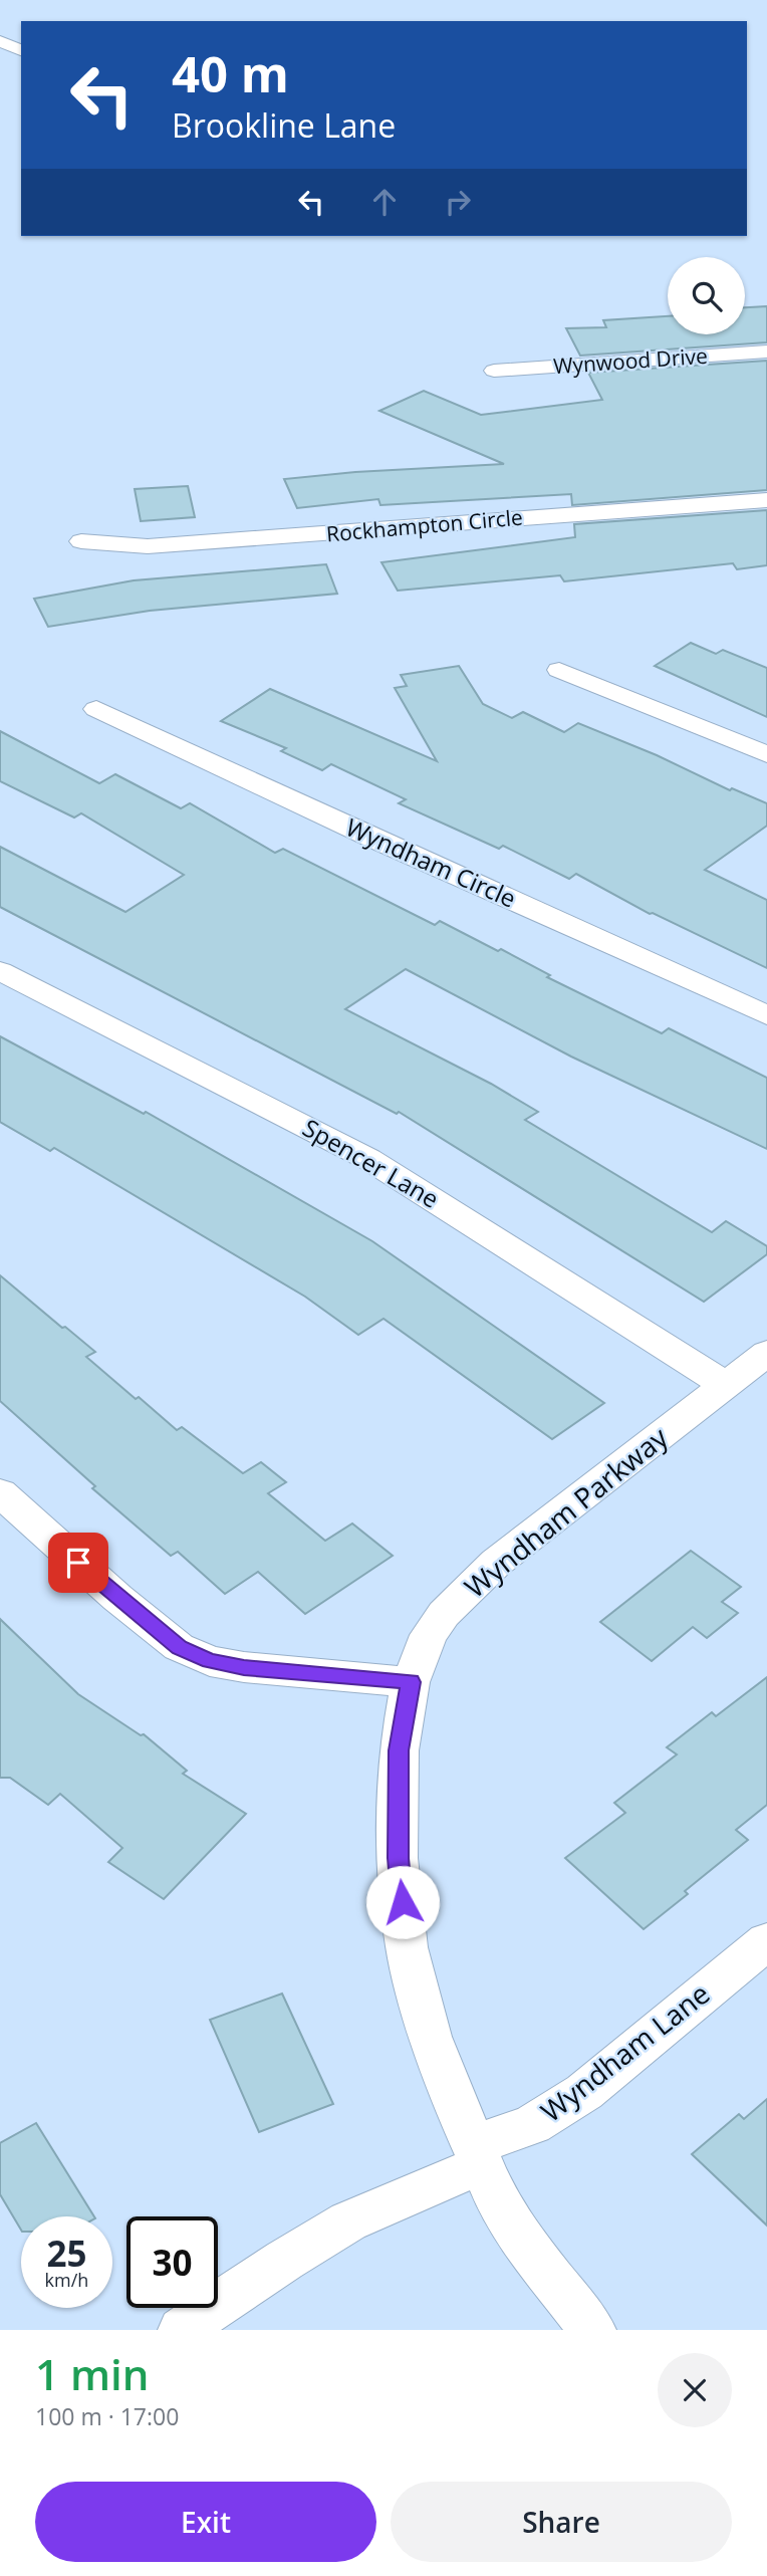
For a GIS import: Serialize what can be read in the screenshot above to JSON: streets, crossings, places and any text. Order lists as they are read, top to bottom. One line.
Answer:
{"streets":{"street":["Wynwood Drive","Rockhampton Circle","Wyndham Circle","Spencer Lane","Wyndham Parkway","Wyndham Lane"]},"crossings":[["Spencer Lane","Wyndham Parkway"],["Wyndham Parkway","Wyndham Lane"]],"page":{"turn":["40 m","Brookline Lane"],"speed":"25 km/h","limit":"30","heading":["1 min","100 m · 17:00"],"buttons":["Exit","Share"]}}
